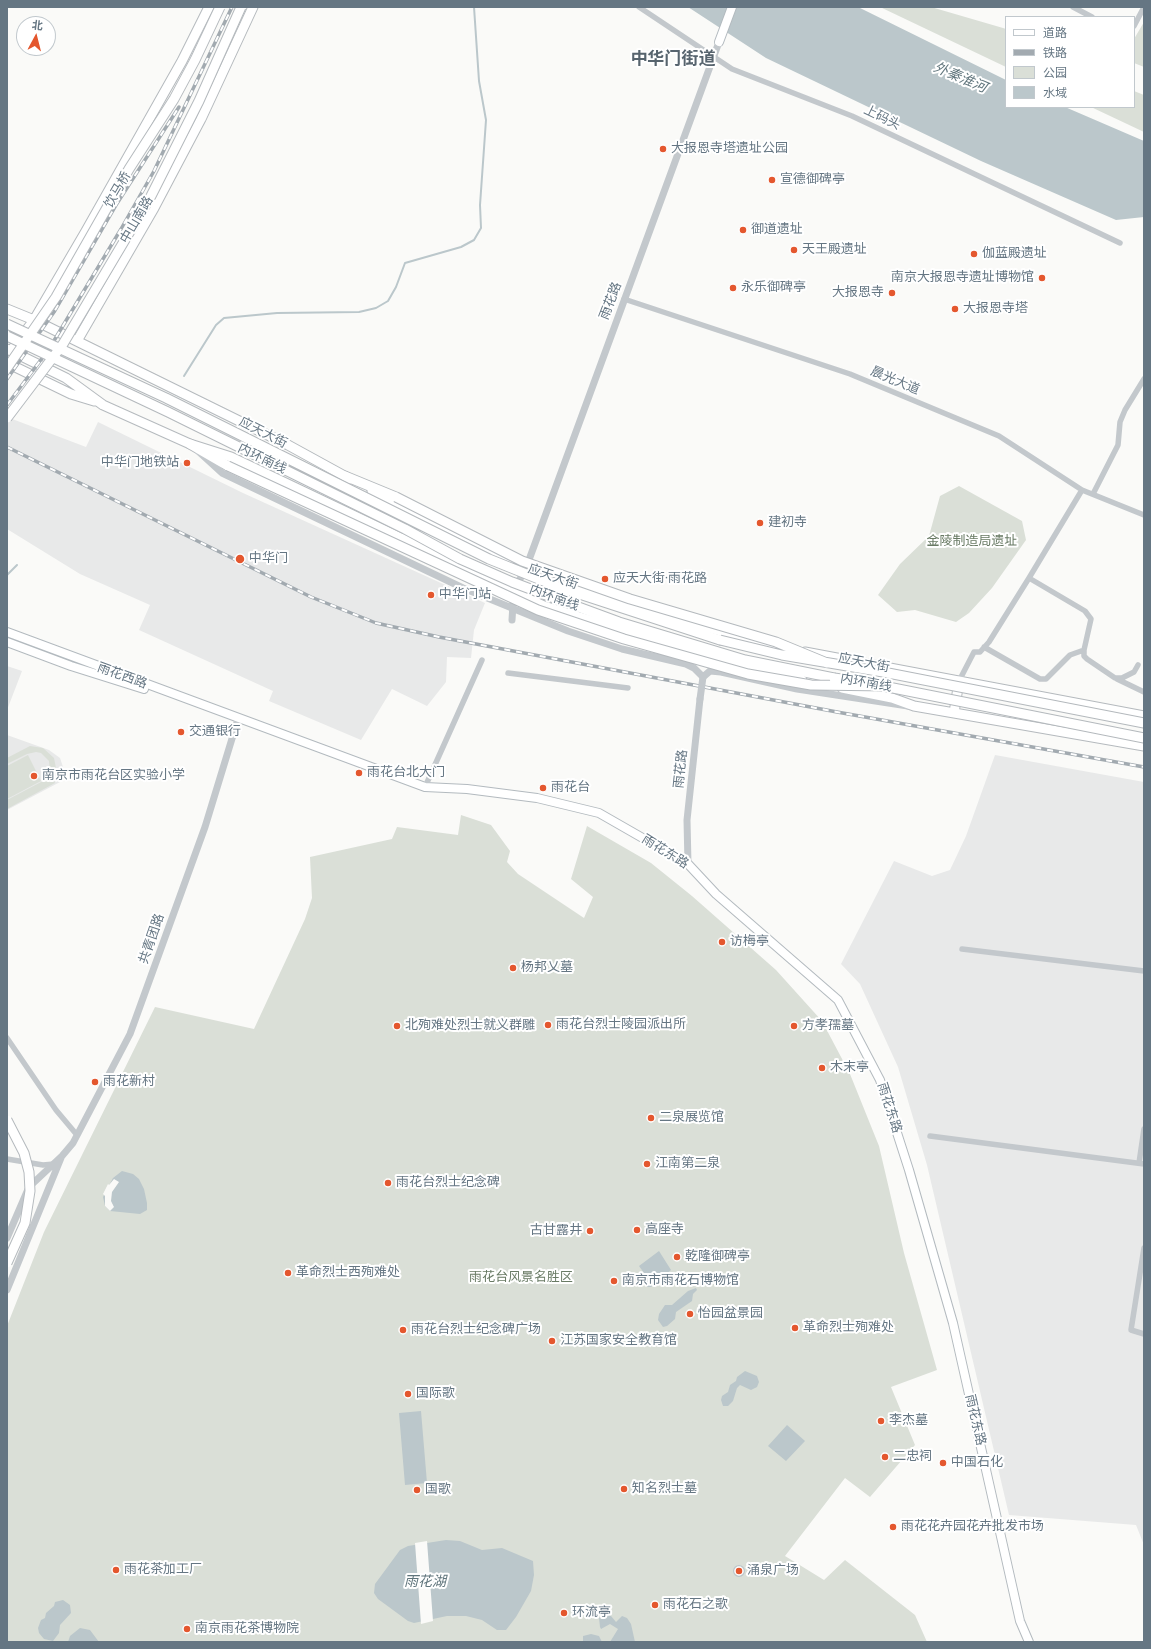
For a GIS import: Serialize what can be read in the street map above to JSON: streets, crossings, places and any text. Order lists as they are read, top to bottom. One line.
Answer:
{"streets":{"main road":["饮马桥","中山南路","应天大街","内环南线","雨花西路","雨花东路"],"street":["上码头","雨花路","晨光大道","共青团路"]},"crossings":[["上码头","雨花路"],["雨花路","晨光大道"],["雨花路","应天大街"],["雨花路","雨花东路"],["雨花西路","雨花东路"],["雨花西路","共青团路"]],"districts":["中华门街道"],"water":["外秦淮河","雨花湖"],"parks":["金陵制造局遗址","雨花台风景名胜区"],"places":["大报恩寺塔遗址公园","宣德御碑亭","御道遗址","天王殿遗址","伽蓝殿遗址","南京大报恩寺遗址博物馆","永乐御碑亭","大报恩寺","大报恩寺塔","中华门地铁站","建初寺","中华门","应天大街·雨花路","中华门站","交通银行","雨花台北大门","南京市雨花台区实验小学","雨花台","访梅亭","杨邦乂墓","雨花台烈士陵园派出所","北殉难处烈士就义群雕","方孝孺墓","木末亭","雨花新村","二泉展览馆","江南第二泉","雨花台烈士纪念碑","高座寺","古甘露井","乾隆御碑亭","革命烈士西殉难处","南京市雨花石博物馆","怡园盆景园","革命烈士殉难处","雨花台烈士纪念碑广场","江苏国家安全教育馆","国际歌","李杰墓","二忠祠","中国石化","知名烈士墓","国歌","雨花花卉园花卉批发市场","雨花茶加工厂","涌泉广场","雨花石之歌","环流亭","南京雨花茶博物院"],"legend":["道路","铁路","公园","水域"],"north":"top"}
